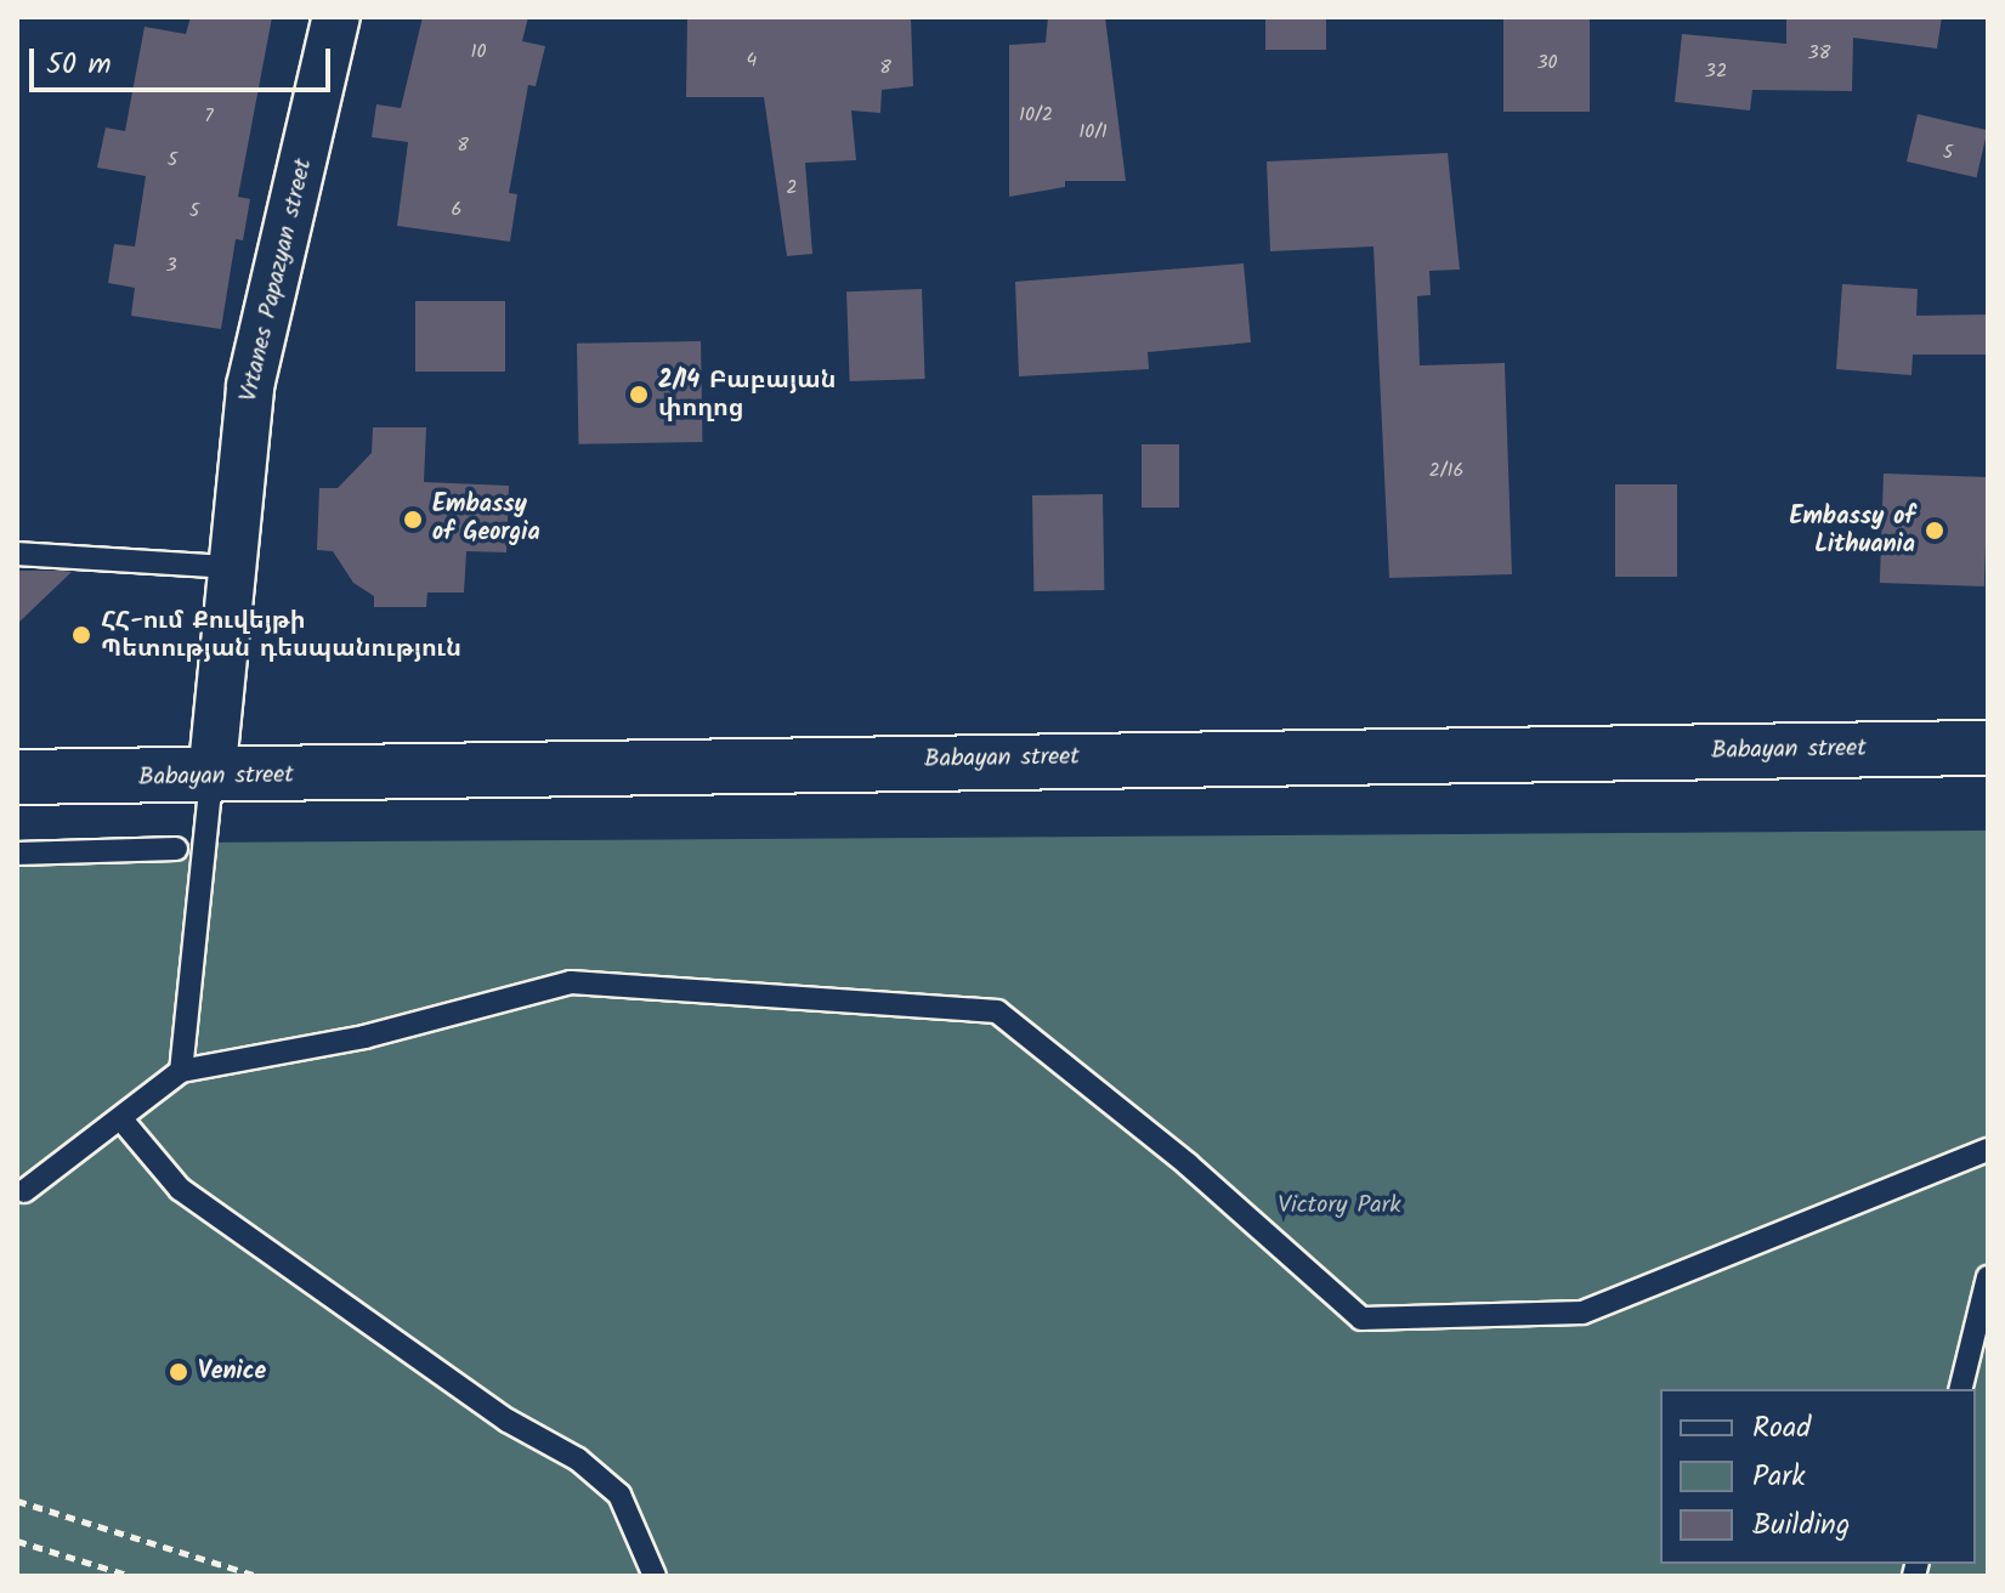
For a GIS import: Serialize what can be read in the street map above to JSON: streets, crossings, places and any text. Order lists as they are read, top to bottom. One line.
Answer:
{"streets":{"street":["Vrtanes Papazyan street","Babayan street"]},"crossings":[["Vrtanes Papazyan street","Babayan street"]],"parks":["Victory Park"],"places":["2/14 Բաբայան փողոց","Embassy of Georgia","Embassy of Lithuania","ՀՀ-ում Քուվեյթի Պետության դեսպանություն","Venice"],"house_numbers":["10","38","4","30","8","32","10/2","7","10/1","8","5","5","2","6","5","3","2/16"],"legend":["Road","Park","Building"],"scale_bar":"50 m"}
